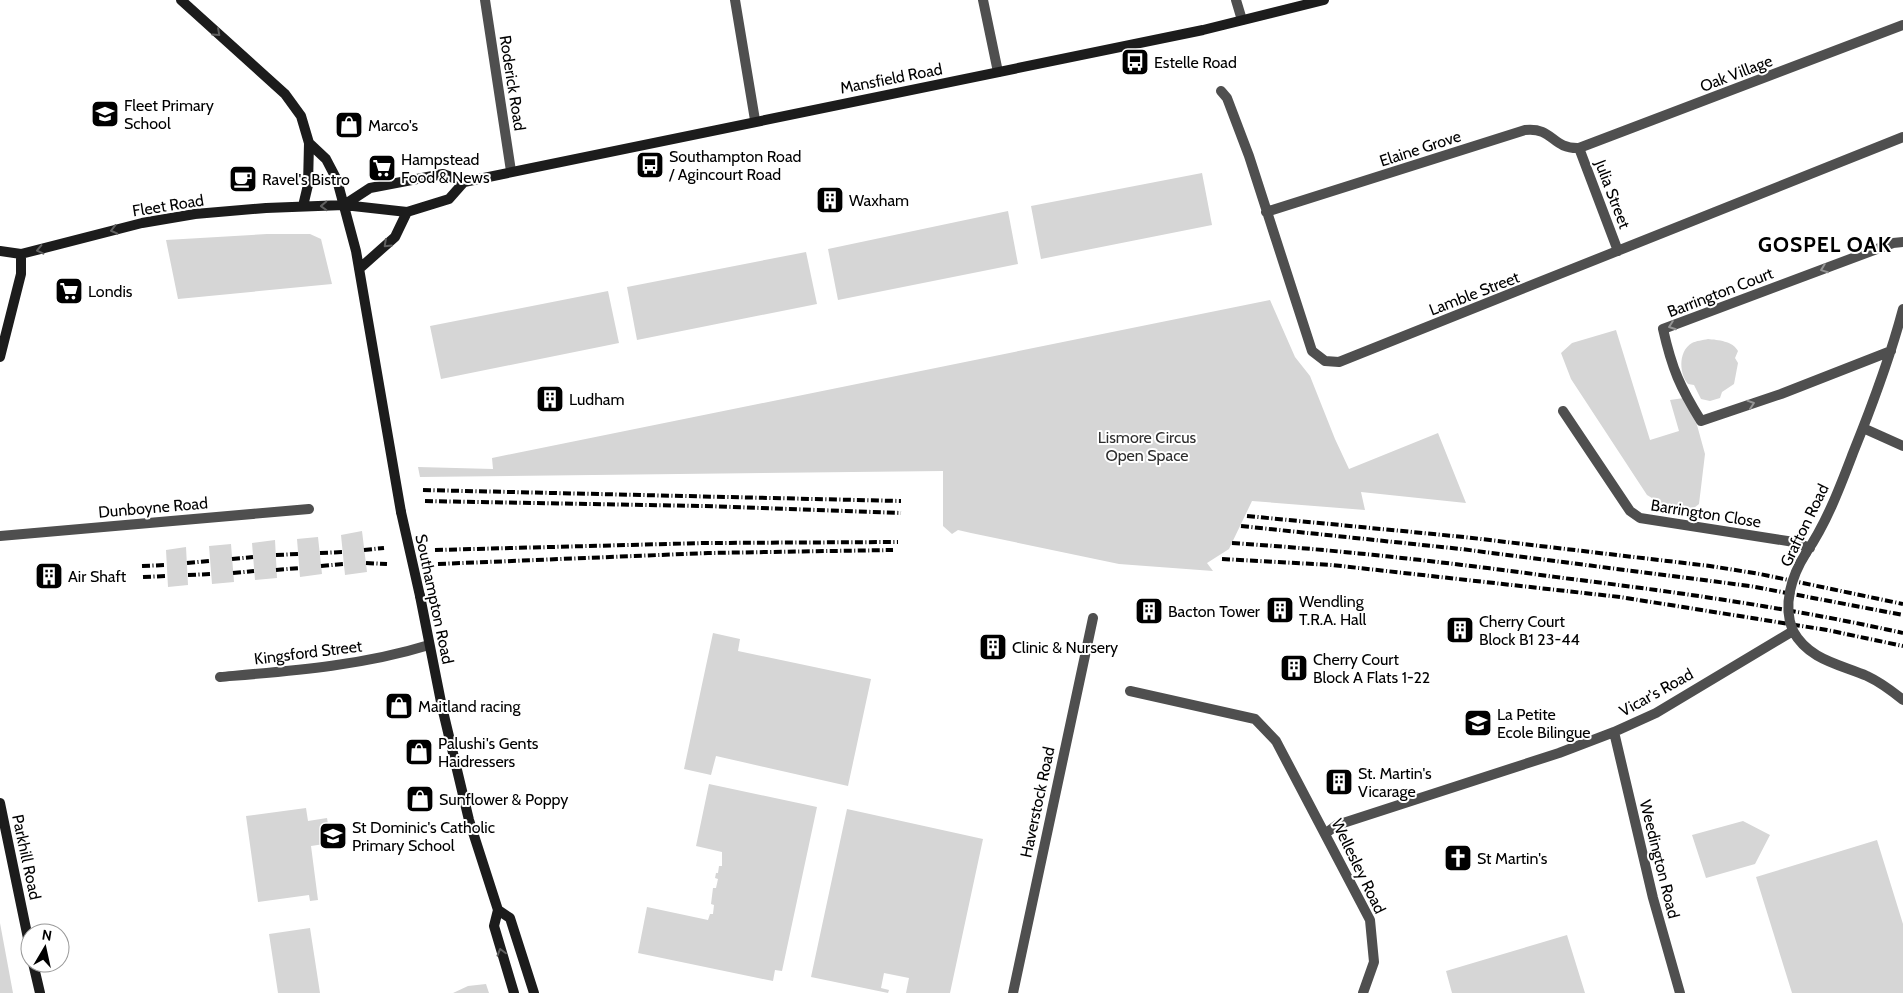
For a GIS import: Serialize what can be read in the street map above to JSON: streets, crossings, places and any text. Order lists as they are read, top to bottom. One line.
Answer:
{"streets":{"main road":["Mansfield Road","Fleet Road","Southampton Road","Parkhill Road"],"street":["Oak Village","Roderick Road","Elaine Grove","Julia Street","Barrington Court","Lamble Street","Dunboyne Road","Barrington Close","Grafton Road","Kingsford Street","Vicar's Road","Haverstock Road","Weedington Road","Wellesley Road"]},"crossings":[["Oak Village","Elaine Grove"],["Oak Village","Julia Street"],["Mansfield Road","Roderick Road"],["Elaine Grove","Julia Street"],["Elaine Grove","Lamble Street"],["Julia Street","Lamble Street"],["Fleet Road","Southampton Road"],["Barrington Court","Grafton Road"],["Barrington Close","Grafton Road"],["Grafton Road","Vicar's Road"],["Southampton Road","Kingsford Street"],["Vicar's Road","Weedington Road"],["Vicar's Road","Wellesley Road"]],"one_way":["Fleet Road"],"districts":["GOSPEL OAK"],"parks":["Lismore Circus Open Space"],"places":{"bus stop":["Estelle Road","Southampton Road / Agincourt Road"],"school or university":["Fleet Primary School","La Petite Ecole Bilingue","St Dominic's Catholic Primary School"],"shop":["Marco's","Maitland racing","Palushi's Gents Haidressers","Sunflower & Poppy"],"supermarket":["Hampstead Food & News","Londis"],"cafe":["Ravel's Bistro"],"building":["Waxham","Ludham","Air Shaft","Wendling T.R.A. Hall","Bacton Tower","Cherry Court Block B1 23-44","Clinic & Nursery","Cherry Court Block A Flats 1-22","St. Martin's Vicarage"],"church":["St Martin's"]},"north":"top"}
